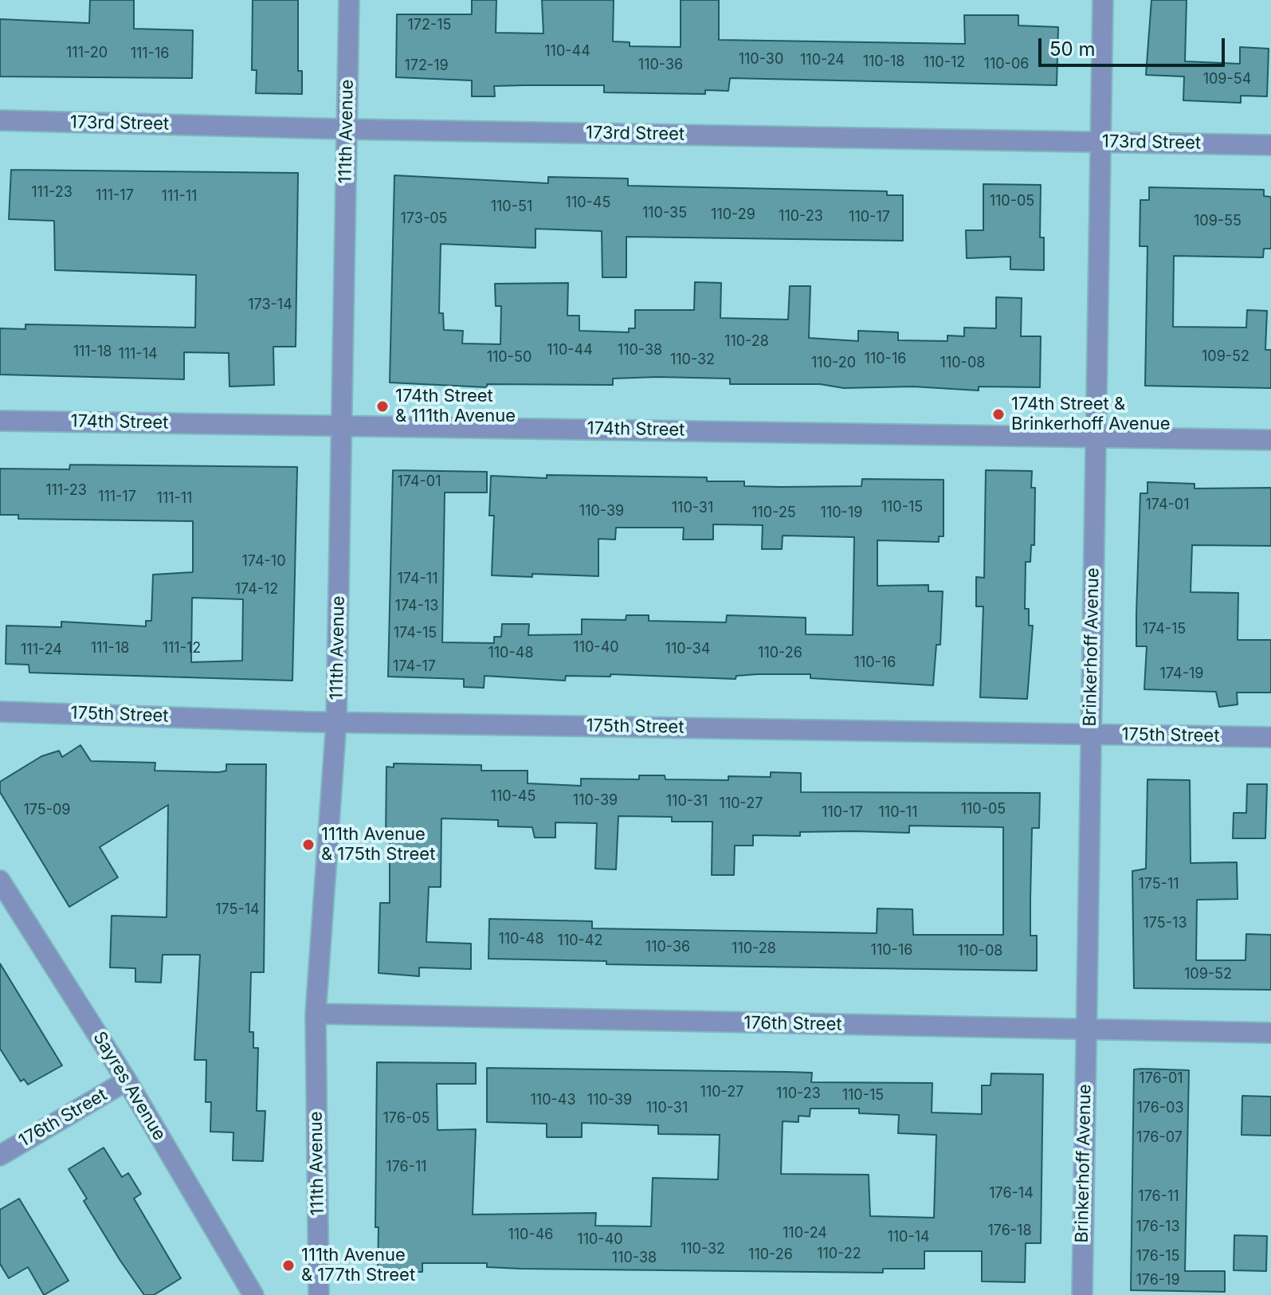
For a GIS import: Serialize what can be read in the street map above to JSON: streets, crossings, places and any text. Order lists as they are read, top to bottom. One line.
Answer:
{"streets":{"street":["173rd Street","111th Avenue","174th Street","Brinkerhoff Avenue","175th Street","176th Street","Sayres Avenue"]},"crossings":[["173rd Street","111th Avenue"],["173rd Street","Brinkerhoff Avenue"],["111th Avenue","174th Street"],["111th Avenue","175th Street"],["111th Avenue","176th Street"],["174th Street","Brinkerhoff Avenue"],["Brinkerhoff Avenue","175th Street"],["Brinkerhoff Avenue","176th Street"],["176th Street","Sayres Avenue"]],"places":["174th Street & 111th Avenue","174th Street & Brinkerhoff Avenue","111th Avenue & 175th Street","111th Avenue & 177th Street"],"house_numbers":["172-15","110-44","111-20","111-16","110-30","110-24","110-18","110-12","110-06","110-36","172-19","109-54","111-23","111-17","111-11","110-05","110-45","110-51","110-35","110-29","110-23","110-17","173-05","109-55","173-14","110-28","110-44","110-38","111-18","111-14","109-52","110-50","110-16","110-32","110-20","110-08","174-01","111-23","111-17","111-11","174-01","110-15","110-31","110-39","110-25","110-19","174-10","174-11","174-12","174-13","174-15","174-15","110-40","111-18","111-12","110-34","111-24","110-48","110-26","110-16","174-17","174-19","110-45","110-39","110-31","110-27","110-05","175-09","110-17","110-11","175-11","175-14","175-13","110-48","110-42","110-36","110-28","110-16","110-08","109-52","176-01","110-27","110-23","110-15","110-43","110-39","110-31","176-03","176-05","176-07","176-11","176-14","176-11","176-13","176-18","110-24","110-46","110-14","110-40","110-32","110-22","110-26","176-15","110-38","176-19"],"scale_bar":"50 m"}
